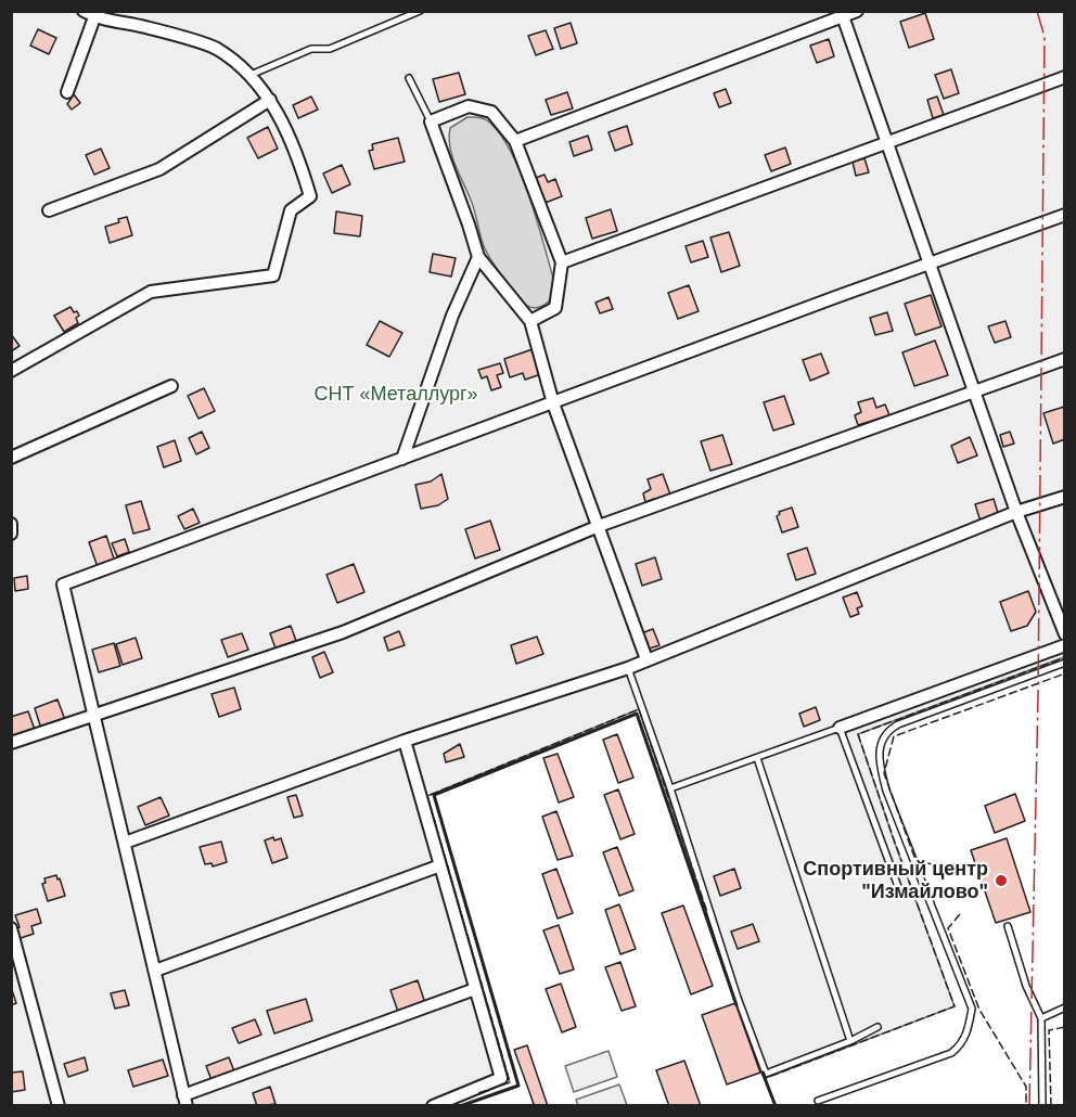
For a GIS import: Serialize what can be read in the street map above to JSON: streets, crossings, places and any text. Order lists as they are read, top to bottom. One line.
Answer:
{"parks":["СНТ «Металлург»"],"places":["Спортивный центр \"Измайлово\""]}
